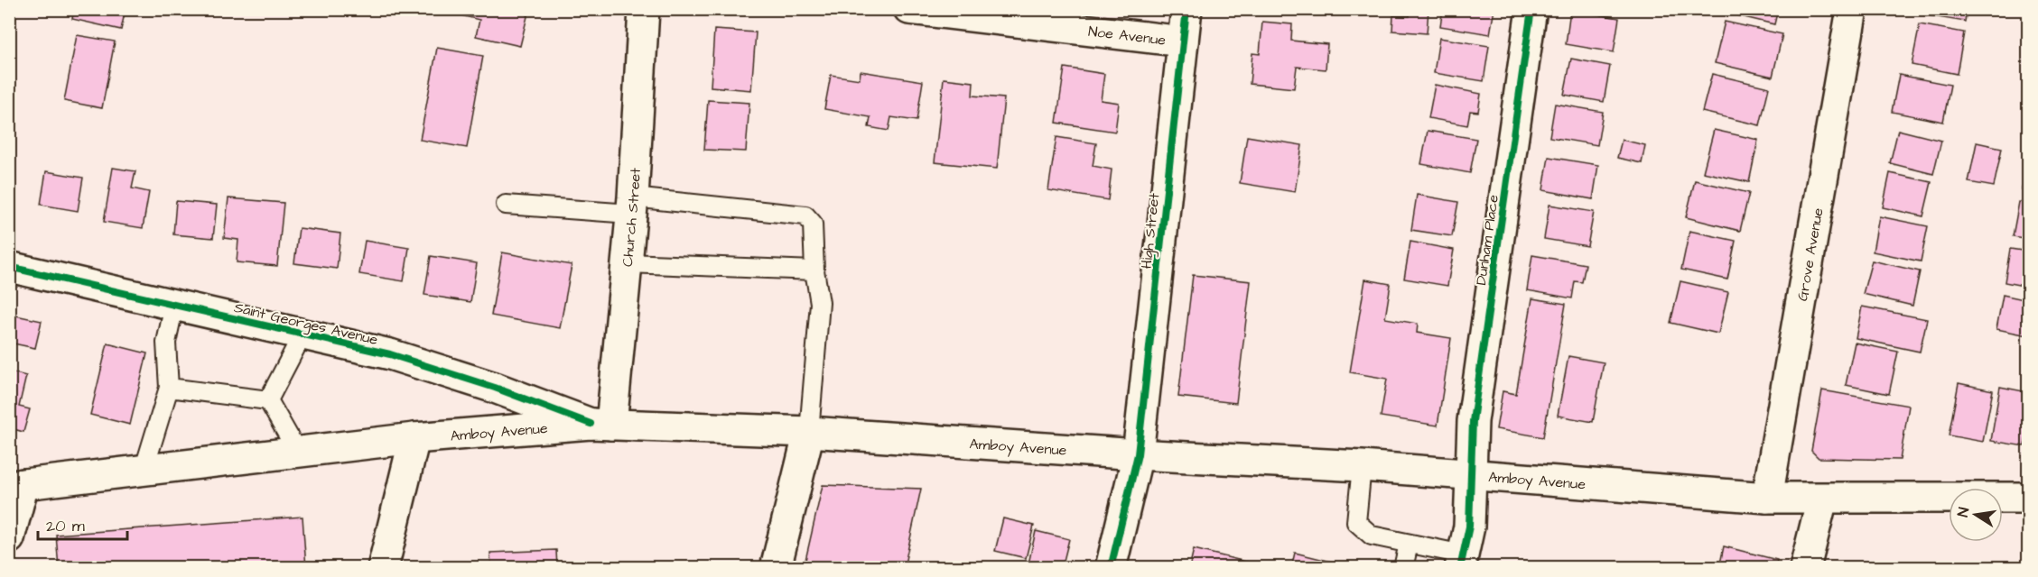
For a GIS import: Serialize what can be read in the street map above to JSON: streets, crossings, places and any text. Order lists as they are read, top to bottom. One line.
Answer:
{"streets":{"street":["Noe Avenue","Church Street","High Street","Dunham Place","Grove Avenue","Saint Georges Avenue","Amboy Avenue"]},"crossings":[["Noe Avenue","High Street"],["Church Street","Saint Georges Avenue"],["Church Street","Amboy Avenue"],["High Street","Amboy Avenue"],["Dunham Place","Amboy Avenue"],["Grove Avenue","Amboy Avenue"],["Saint Georges Avenue","Amboy Avenue"]],"scale_bar":"20 m","north":"left"}
